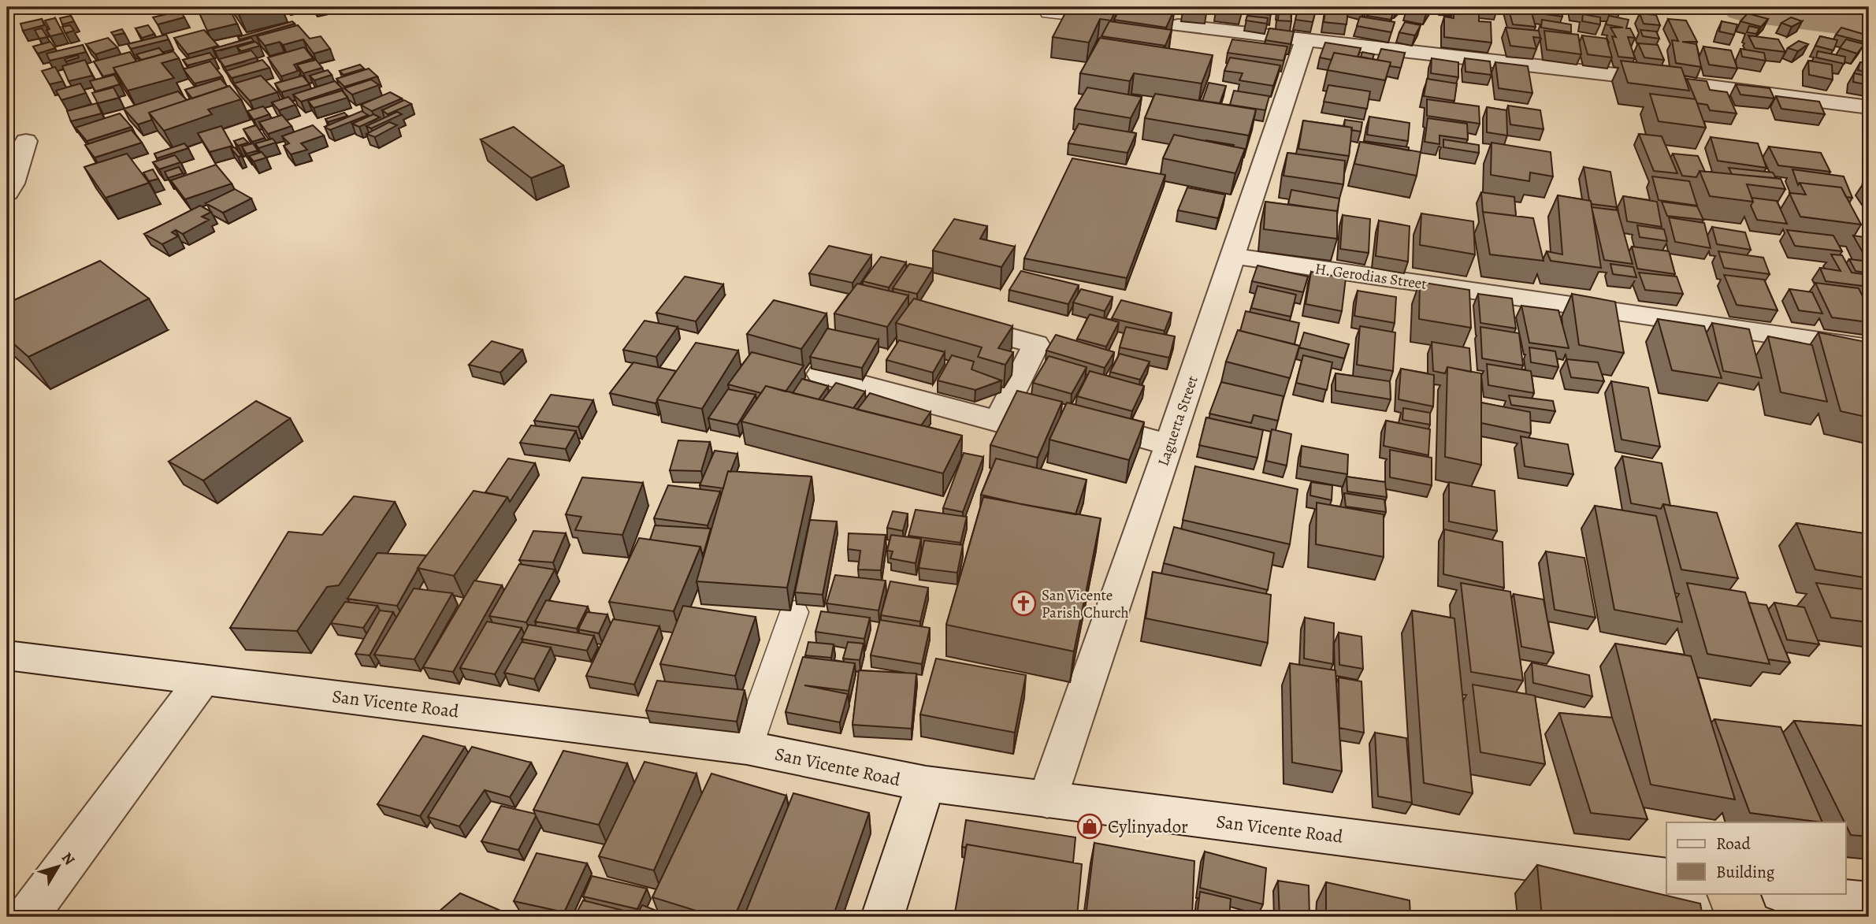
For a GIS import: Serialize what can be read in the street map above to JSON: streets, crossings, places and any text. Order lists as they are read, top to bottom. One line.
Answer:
{"streets":{"street":["H. Gerodias Street","Laguerta Street","San Vicente Road"]},"crossings":[["H. Gerodias Street","Laguerta Street"],["Laguerta Street","San Vicente Road"]],"places":{"church":["San Vicente Parish Church"],"shop":["Cylinyador"]},"legend":["Road","Building"],"north":"top right"}
